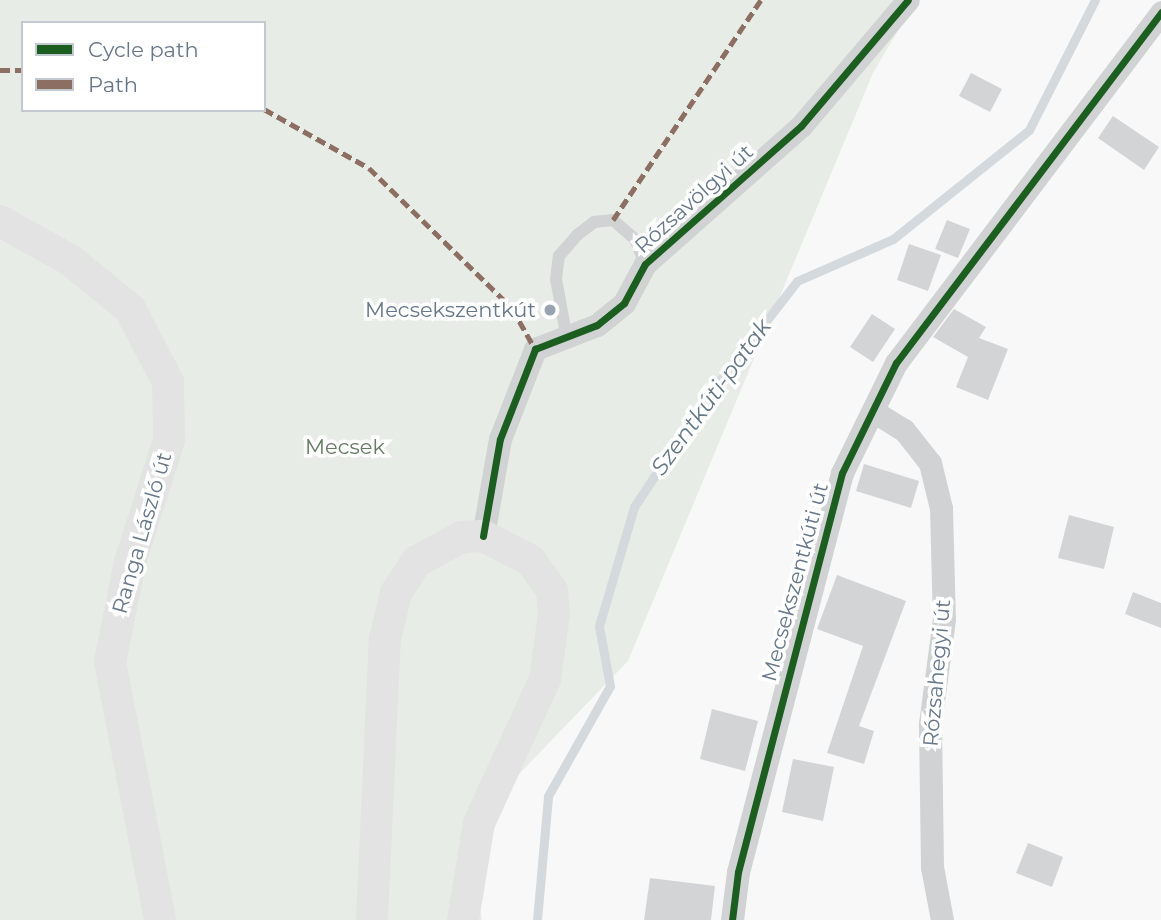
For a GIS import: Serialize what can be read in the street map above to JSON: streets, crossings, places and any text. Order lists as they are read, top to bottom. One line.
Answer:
{"streets":{"main road":["Ranga László út"],"street":["Rózsavölgyi út","Mecsekszentkúti út","Rózsahegyi út"]},"crossings":[["Mecsekszentkúti út","Rózsahegyi út"]],"water":["Szentkúti-patak"],"parks":["Mecsek"],"places":["Mecsekszentkút"],"legend":["Cycle path","Path"]}
